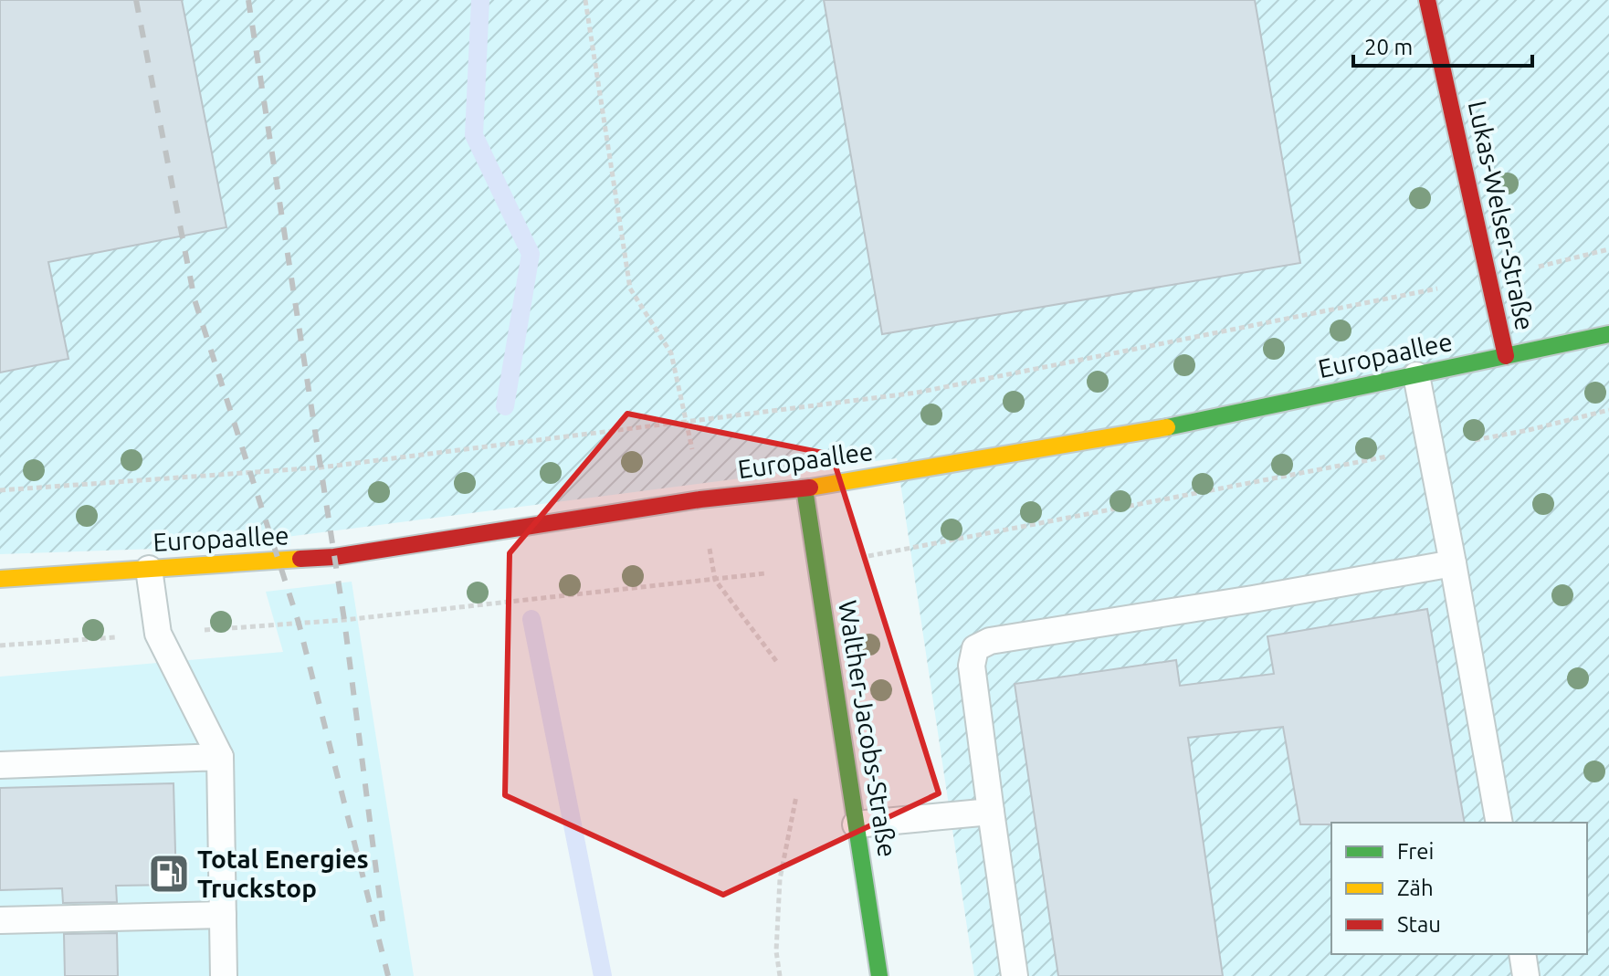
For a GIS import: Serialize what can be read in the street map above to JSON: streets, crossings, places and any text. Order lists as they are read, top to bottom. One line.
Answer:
{"streets":{"street":["Lukas-Welser-Straße","Europaallee","Walther-Jacobs-Straße"]},"crossings":[["Lukas-Welser-Straße","Europaallee"],["Europaallee","Walther-Jacobs-Straße"]],"places":{"fuel station":["Total Energies Truckstop"]},"legend":["Frei","Zäh","Stau"],"scale_bar":"20 m"}
